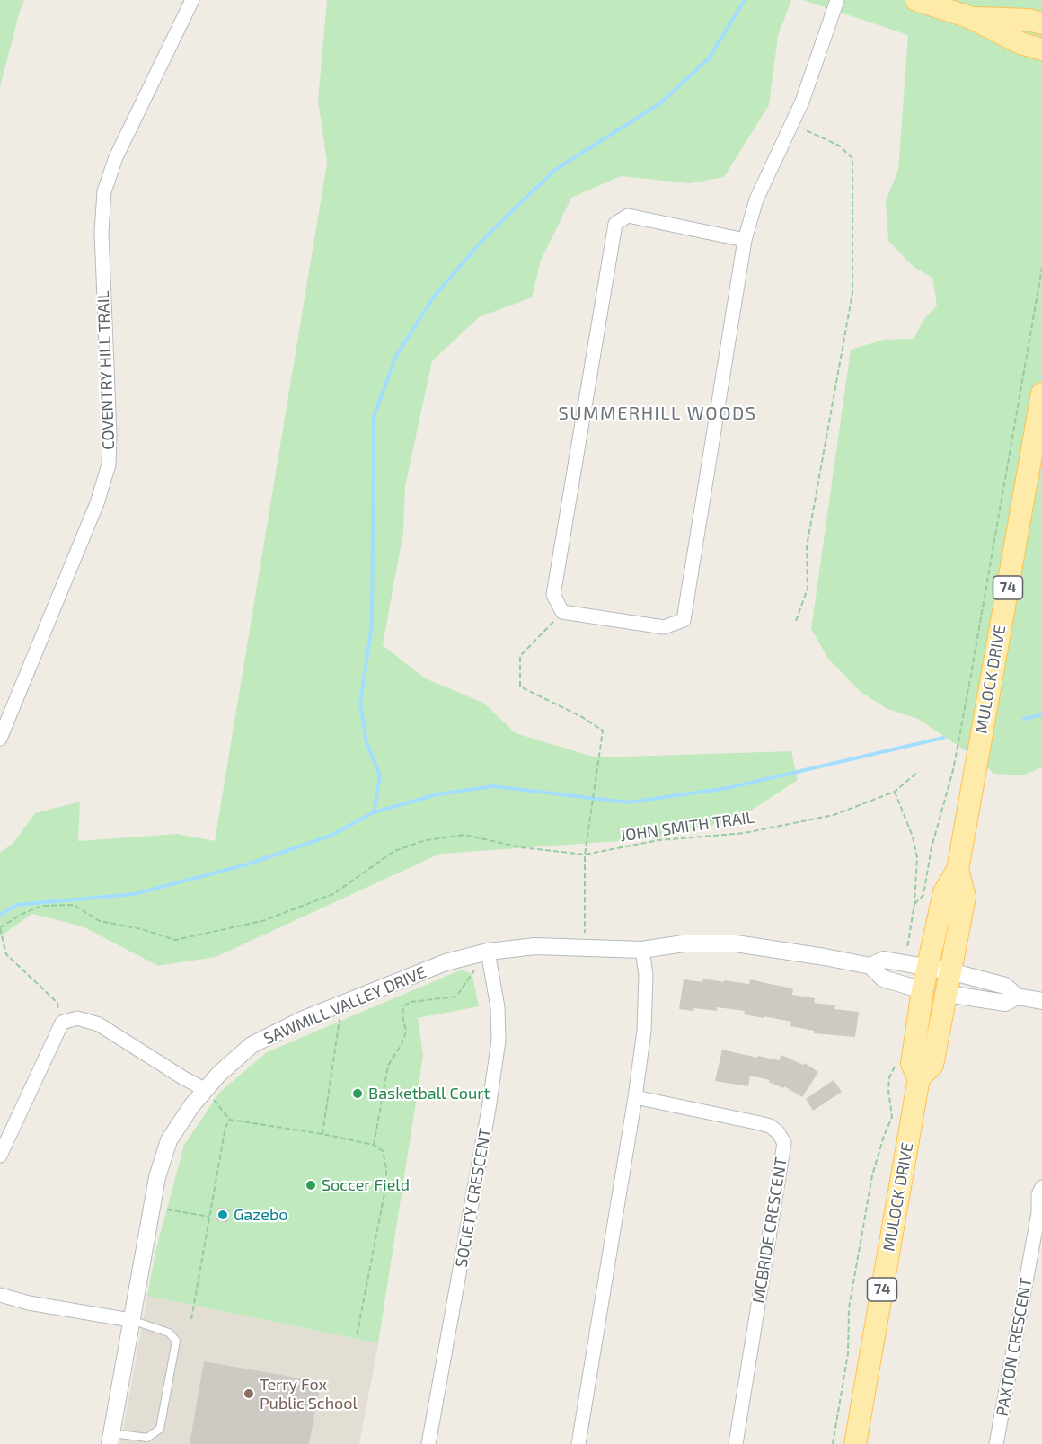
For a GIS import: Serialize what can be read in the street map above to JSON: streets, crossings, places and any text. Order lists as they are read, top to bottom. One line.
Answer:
{"streets":{"main road":["74","MULOCK DRIVE"],"street":["COVENTRY HILL TRAIL","SAWMILL VALLEY DRIVE","SOCIETY CRESCENT","MCBRIDE CRESCENT","PAXTON CRESCENT"],"path":["JOHN SMITH TRAIL"]},"crossings":[["MULOCK DRIVE","SAWMILL VALLEY DRIVE"],["SAWMILL VALLEY DRIVE","SOCIETY CRESCENT"]],"districts":["SUMMERHILL WOODS"],"places":["Basketball Court","Soccer Field","Gazebo","Terry Fox Public School"]}
